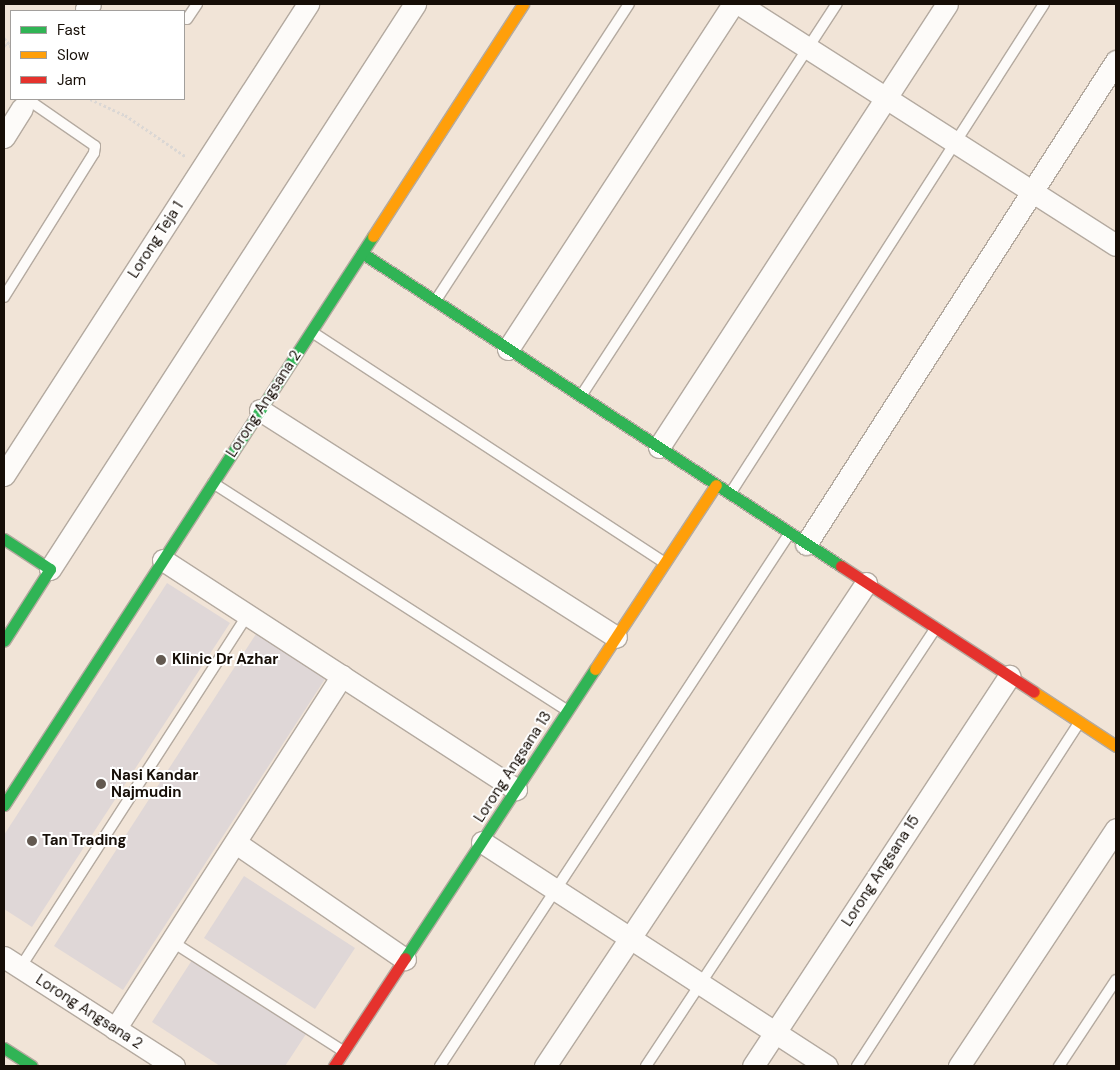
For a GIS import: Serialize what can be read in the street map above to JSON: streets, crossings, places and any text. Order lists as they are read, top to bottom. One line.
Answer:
{"streets":{"street":["Lorong Teja 1","Lorong Angsana 2","Lorong Angsana 13","Lorong Angsana 15"]},"places":["Klinic Dr Azhar","Nasi Kandar Najmudin","Tan Trading"],"legend":["Fast","Slow","Jam"]}
